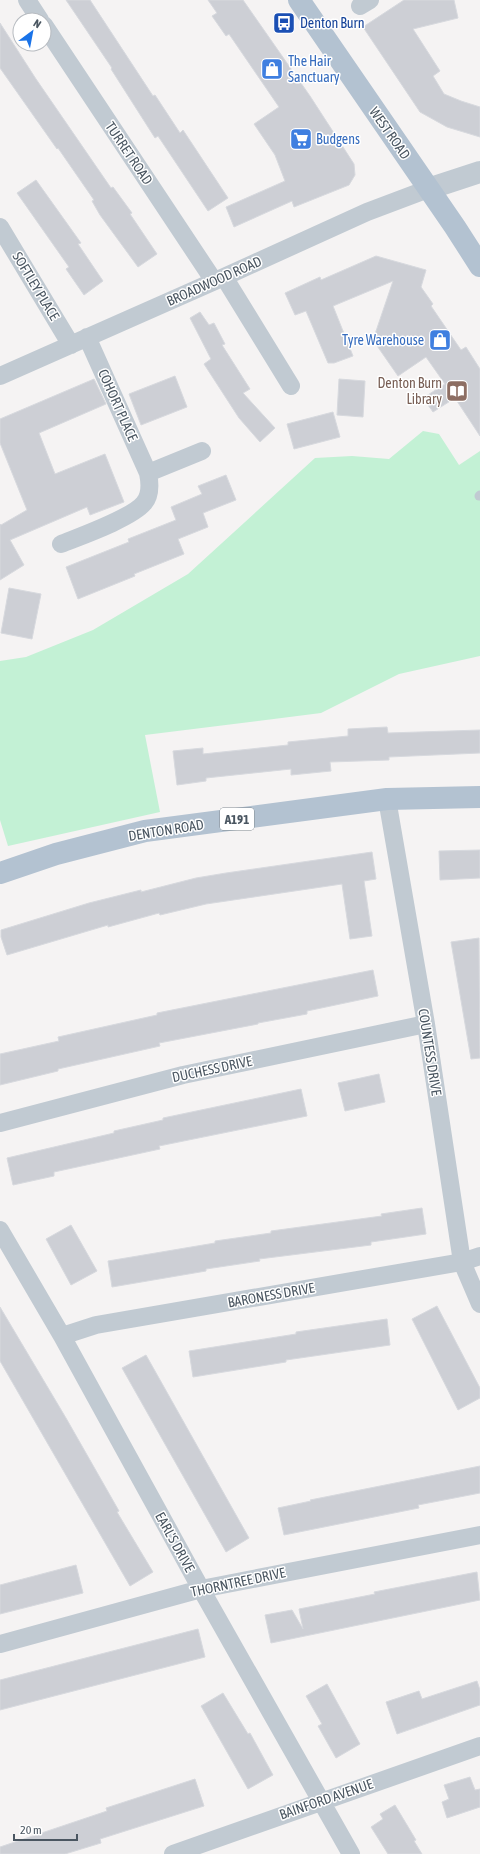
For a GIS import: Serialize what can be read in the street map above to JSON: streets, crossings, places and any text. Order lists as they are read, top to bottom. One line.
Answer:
{"streets":{"main road":["WEST ROAD","A191","DENTON ROAD"],"street":["TURRET ROAD","BROADWOOD ROAD","SOFTLEY PLACE","COHORT PLACE","COUNTESS DRIVE","DUCHESS DRIVE","BARONESS DRIVE","EARL'S DRIVE","THORNTREE DRIVE","BAINFORD AVENUE"]},"crossings":[["WEST ROAD","BROADWOOD ROAD"],["TURRET ROAD","BROADWOOD ROAD"],["BROADWOOD ROAD","SOFTLEY PLACE"],["BROADWOOD ROAD","COHORT PLACE"],["DENTON ROAD","COUNTESS DRIVE"],["COUNTESS DRIVE","DUCHESS DRIVE"],["COUNTESS DRIVE","BARONESS DRIVE"],["BARONESS DRIVE","EARL'S DRIVE"],["EARL'S DRIVE","THORNTREE DRIVE"],["EARL'S DRIVE","BAINFORD AVENUE"]],"places":{"bus stop":["Denton Burn"],"shop":["The Hair Sanctuary","Tyre Warehouse"],"supermarket":["Budgens"],"library":["Denton Burn Library"]},"scale_bar":"20 m","north":"top right"}
